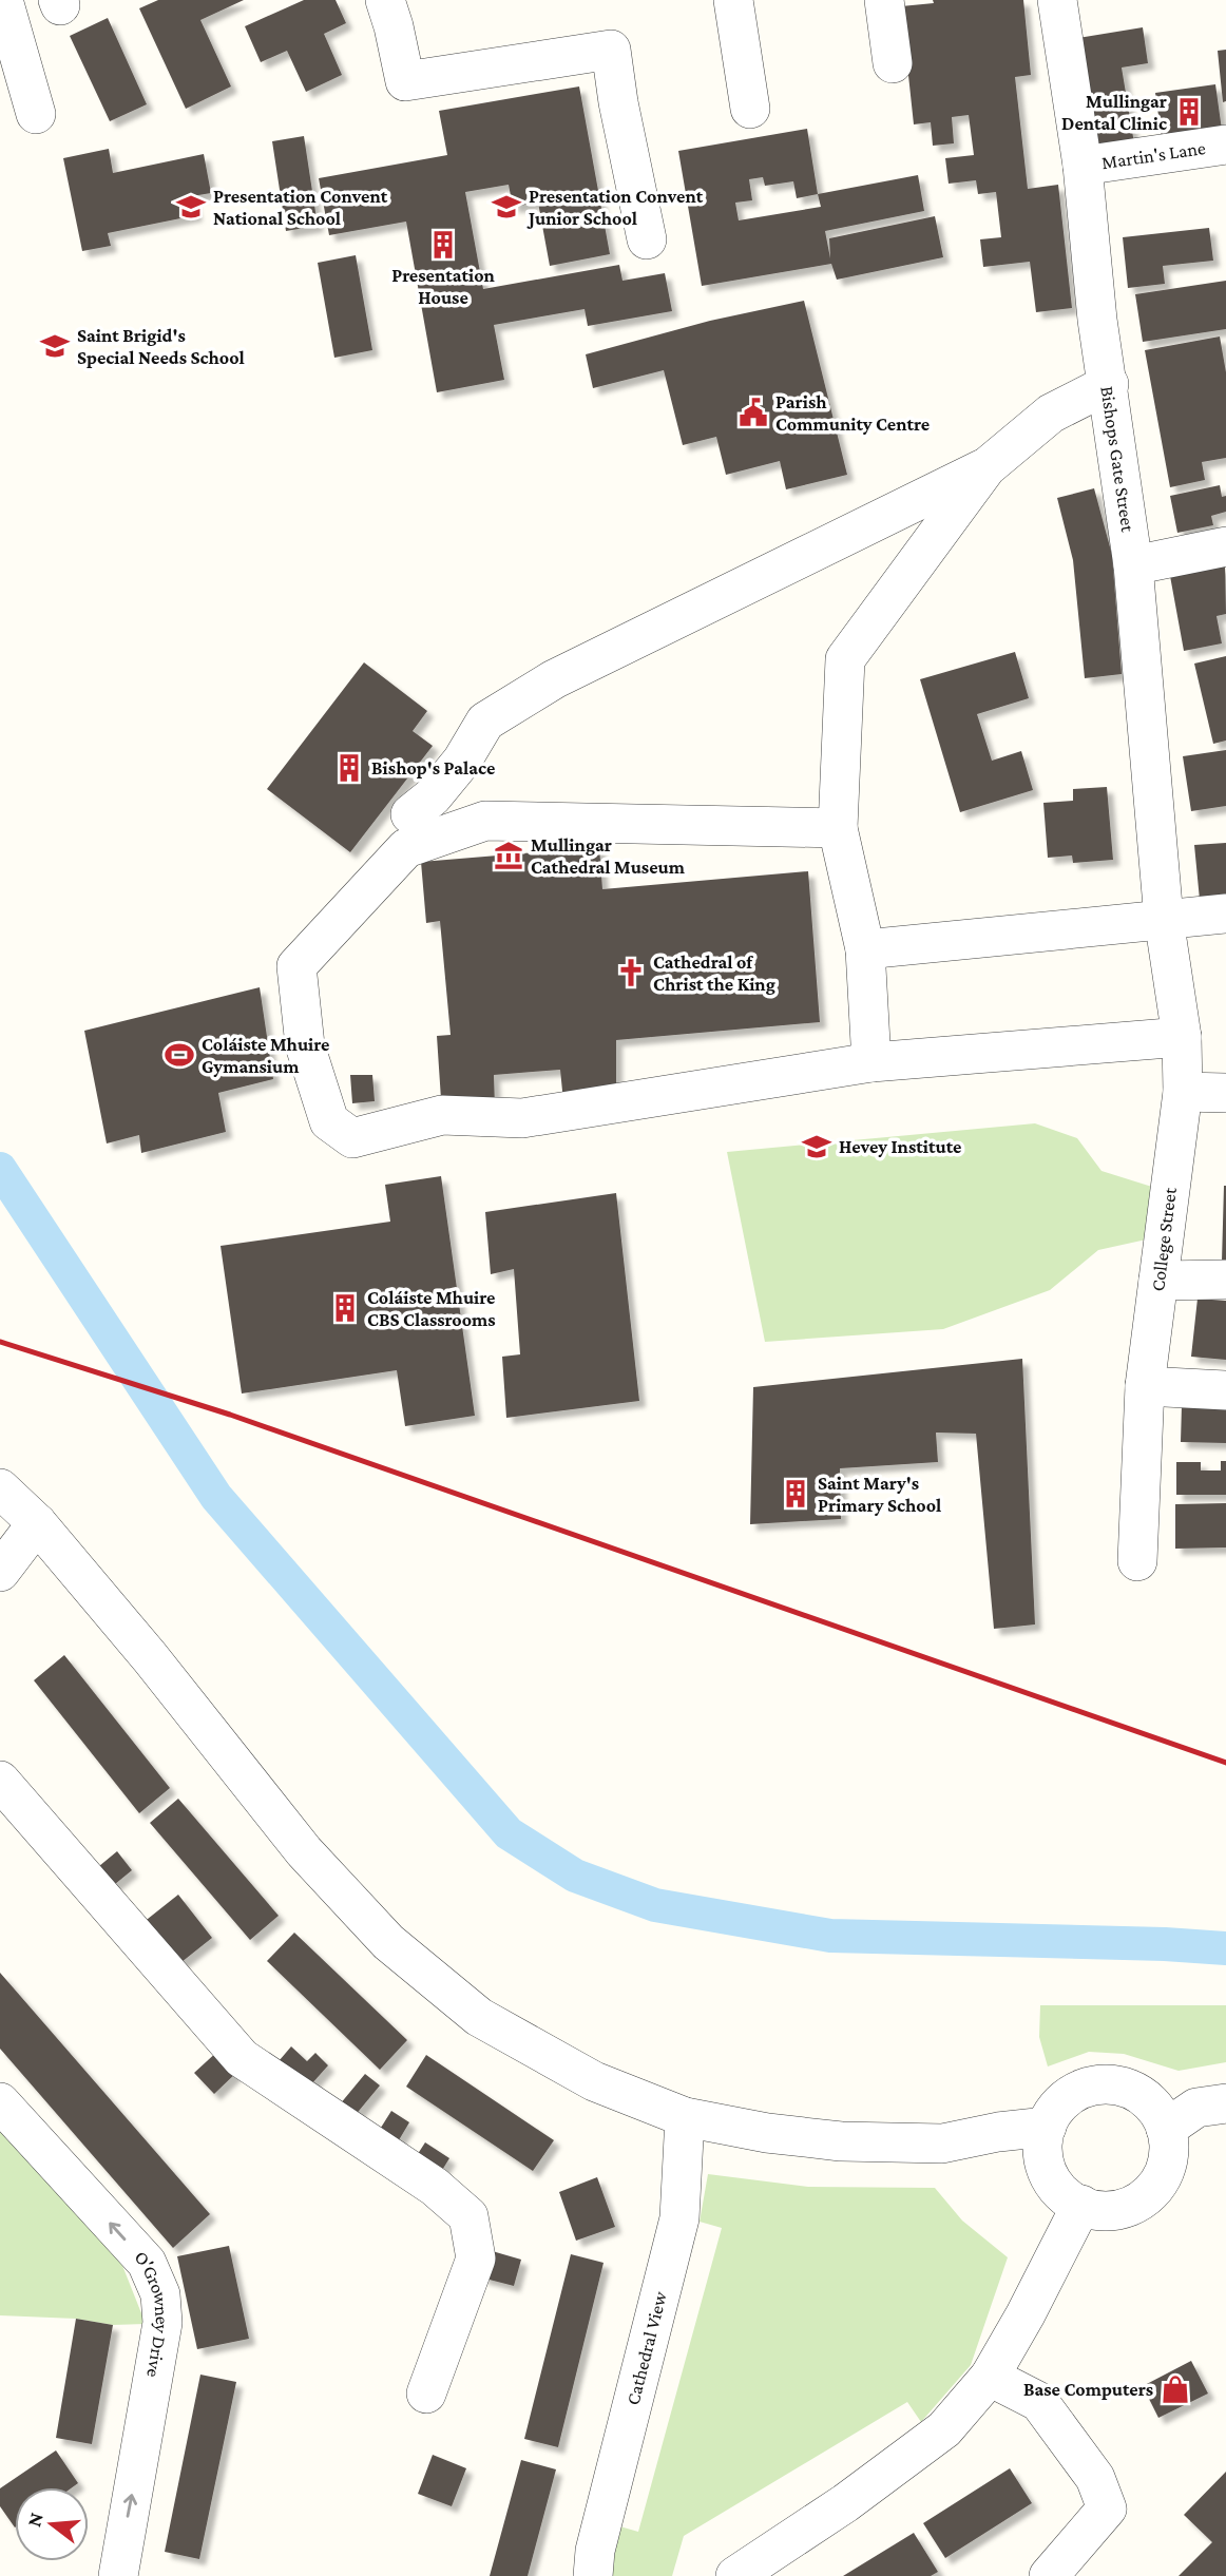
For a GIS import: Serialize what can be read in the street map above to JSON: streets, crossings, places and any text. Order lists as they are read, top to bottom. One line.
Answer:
{"streets":{"street":["Martin's Lane","Bishops Gate Street","College Street","O'Growney Drive","Cathedral View"]},"crossings":[["Martin's Lane","Bishops Gate Street"],["Bishops Gate Street","College Street"]],"one_way":["O'Growney Drive"],"places":{"building":["Mullingar Dental Clinic","Presentation House","Bishop's Palace","Coláiste Mhuire CBS Classrooms","Saint Mary's Primary School"],"school or university":["Presentation Convent National School","Presentation Convent Junior School","Saint Brigid's Special Needs School","Hevey Institute"],"public building":["Parish Community Centre"],"museum":["Mullingar Cathedral Museum"],"church":["Cathedral of Christ the King"],"sports":["Coláiste Mhuire Gymansium"],"shop":["Base Computers"]},"north":"left"}
